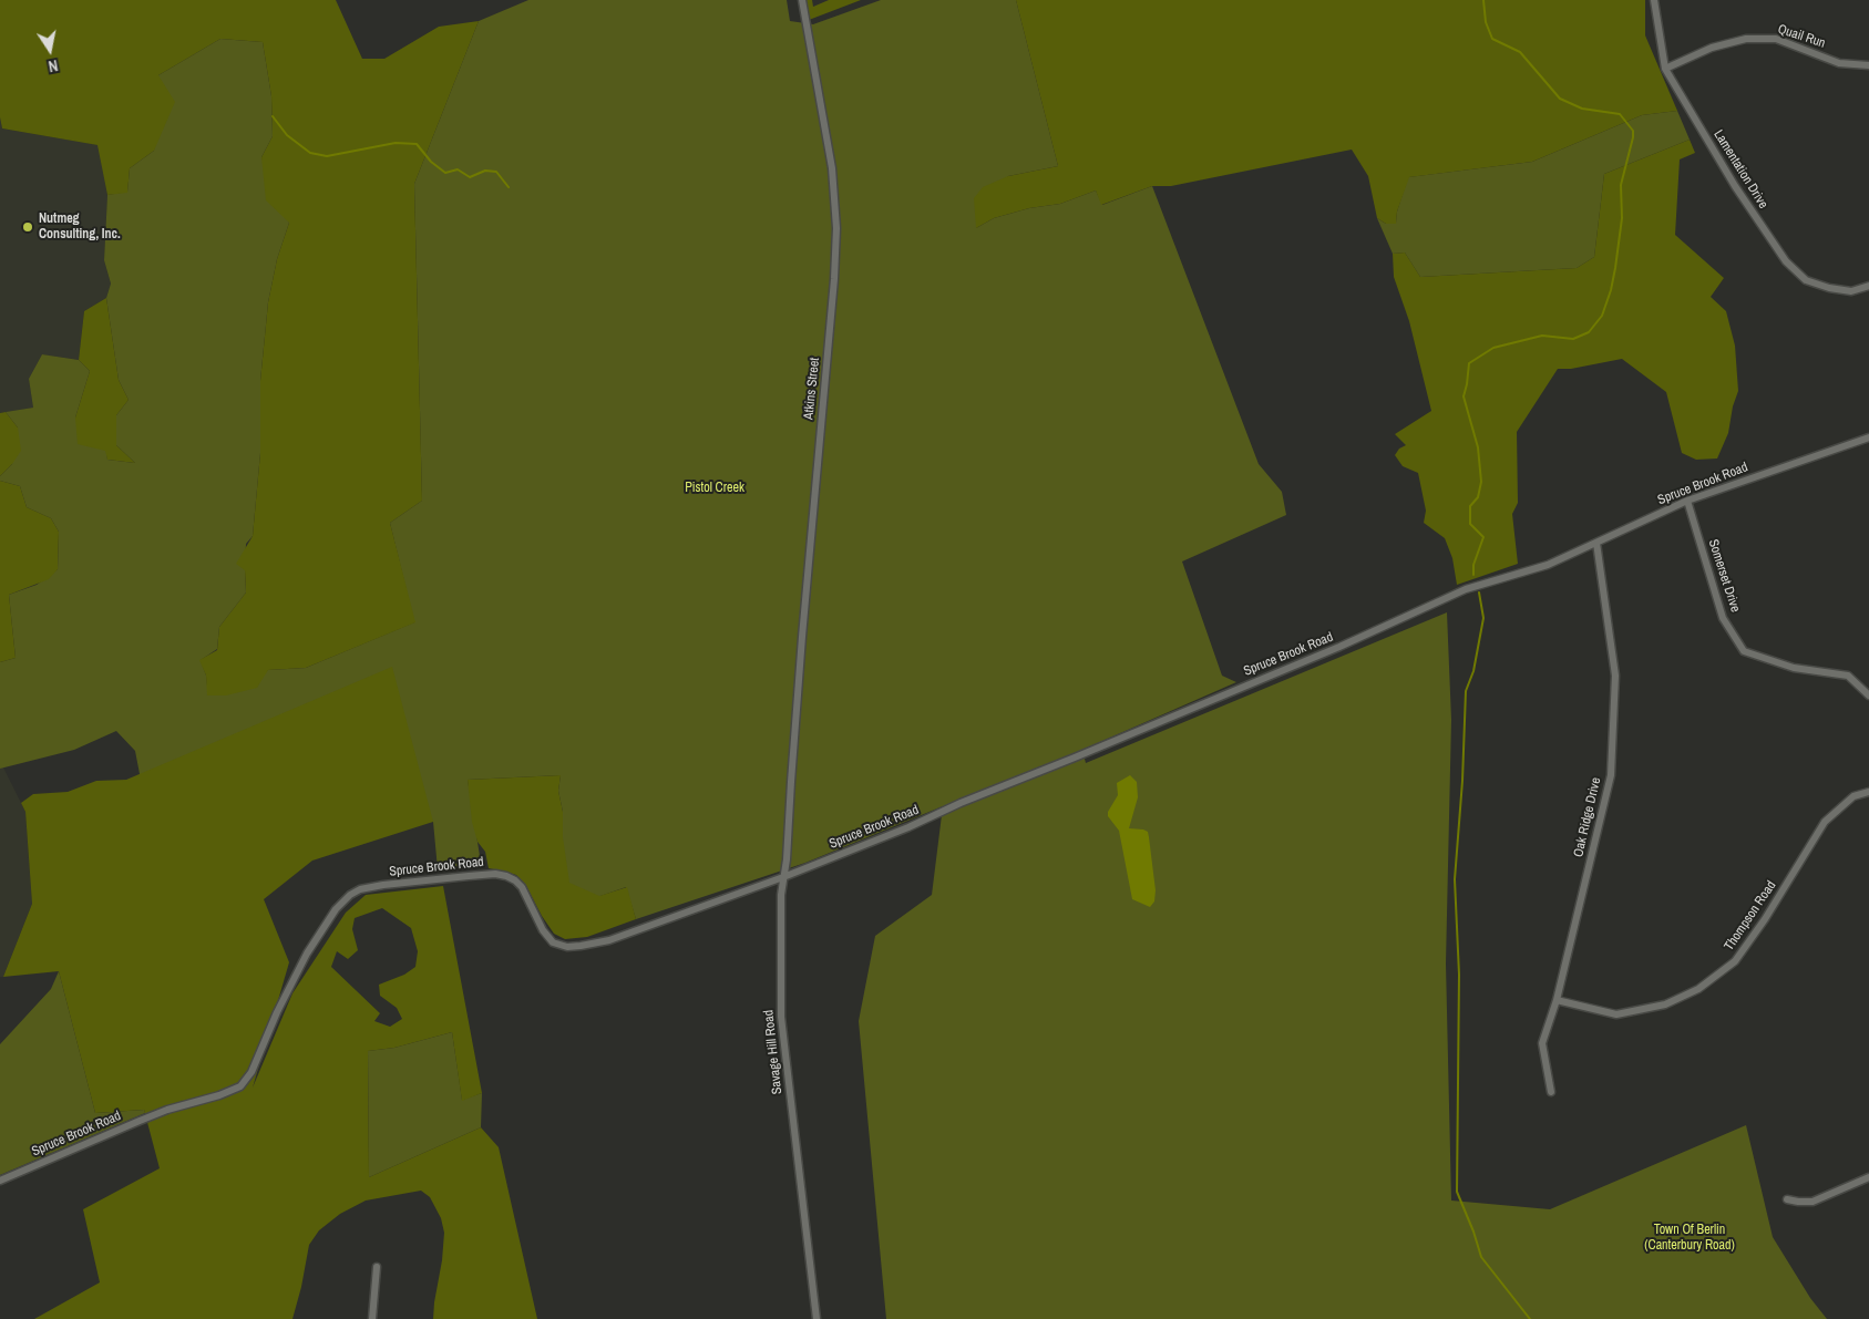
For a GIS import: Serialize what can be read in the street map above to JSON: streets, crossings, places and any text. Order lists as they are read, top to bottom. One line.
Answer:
{"streets":{"street":["Quail Run","Lamentation Drive","Atkins Street","Spruce Brook Road","Somerset Drive","Oak Ridge Drive","Thompson Road","Savage Hill Road"]},"crossings":[["Quail Run","Lamentation Drive"],["Atkins Street","Savage Hill Road"],["Spruce Brook Road","Somerset Drive"],["Spruce Brook Road","Oak Ridge Drive"],["Spruce Brook Road","Savage Hill Road"],["Oak Ridge Drive","Thompson Road"]],"parks":["Pistol Creek","Town Of Berlin (Canterbury Road)"],"places":["Nutmeg Consulting, Inc."],"north":"bottom"}
